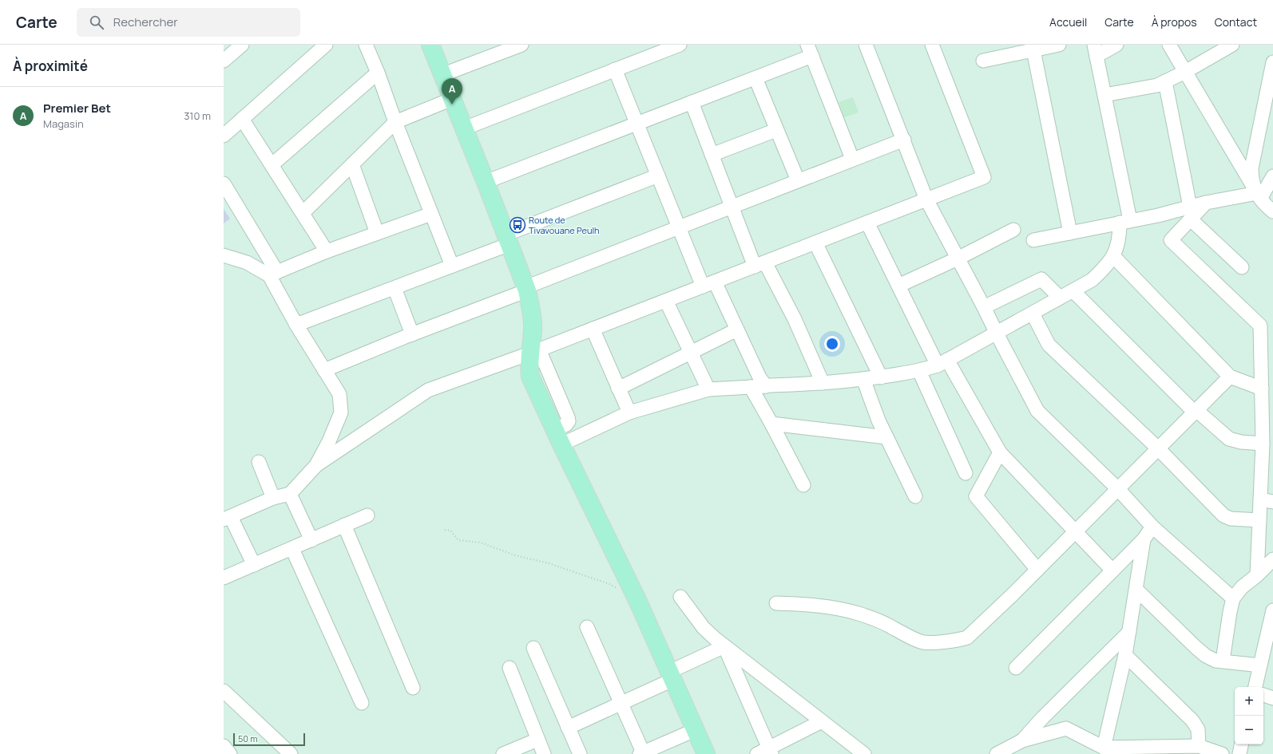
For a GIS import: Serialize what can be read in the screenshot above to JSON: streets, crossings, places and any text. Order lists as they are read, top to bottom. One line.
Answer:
{"places":{"bus stop":["Route de Tivavouane Peulh"]},"scale_bar":"50 m","page":{"header":"Carte","search":"Rechercher","nav":["Accueil","Carte","À propos","Contact"],"heading":"À proximité","pins":"A","list":[{"mark":"A","name":"Premier Bet","note":"Magasin","value":"310 m"}],"map_buttons":["+","−"],"scale":"50 m"}}
